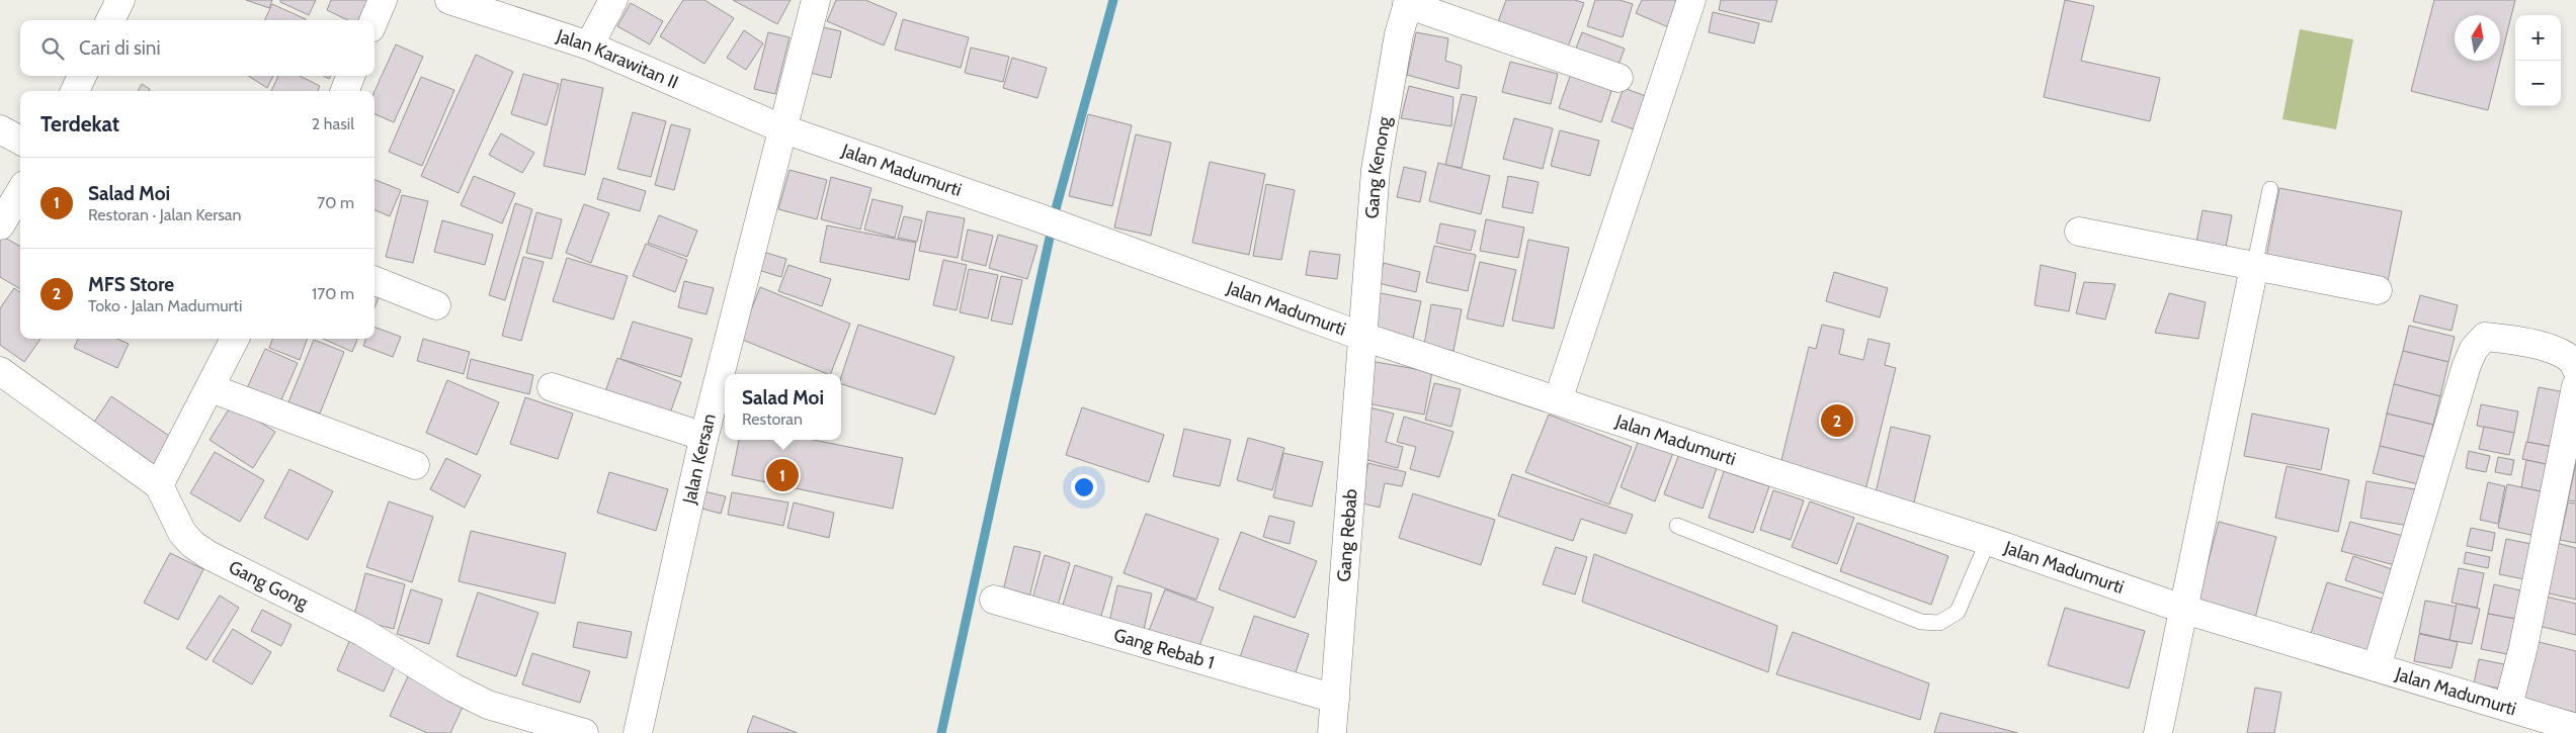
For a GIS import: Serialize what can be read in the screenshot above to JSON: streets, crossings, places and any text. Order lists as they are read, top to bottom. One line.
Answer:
{"streets":{"street":["Jalan Karawitan II","Gang Kenong","Jalan Madumurti","Jalan Kersan","Gang Rebab","Gang Gong","Gang Rebab 1"]},"crossings":[["Jalan Karawitan II","Jalan Madumurti"],["Jalan Karawitan II","Jalan Kersan"],["Gang Kenong","Jalan Madumurti"],["Gang Kenong","Gang Rebab"],["Jalan Madumurti","Jalan Kersan"],["Jalan Madumurti","Gang Rebab"],["Gang Rebab","Gang Rebab 1"]],"north":"top","page":{"map_buttons":["+","−"],"search":"Cari di sini","heading":["Terdekat","2 hasil"],"list":[{"mark":"1","name":"Salad Moi","note":"Restoran · Jalan Kersan","value":"70 m"},{"mark":"2","name":"MFS Store","note":"Toko · Jalan Madumurti","value":"170 m"}],"popup":["Salad Moi","Restoran"],"pins":["2","1"]}}
